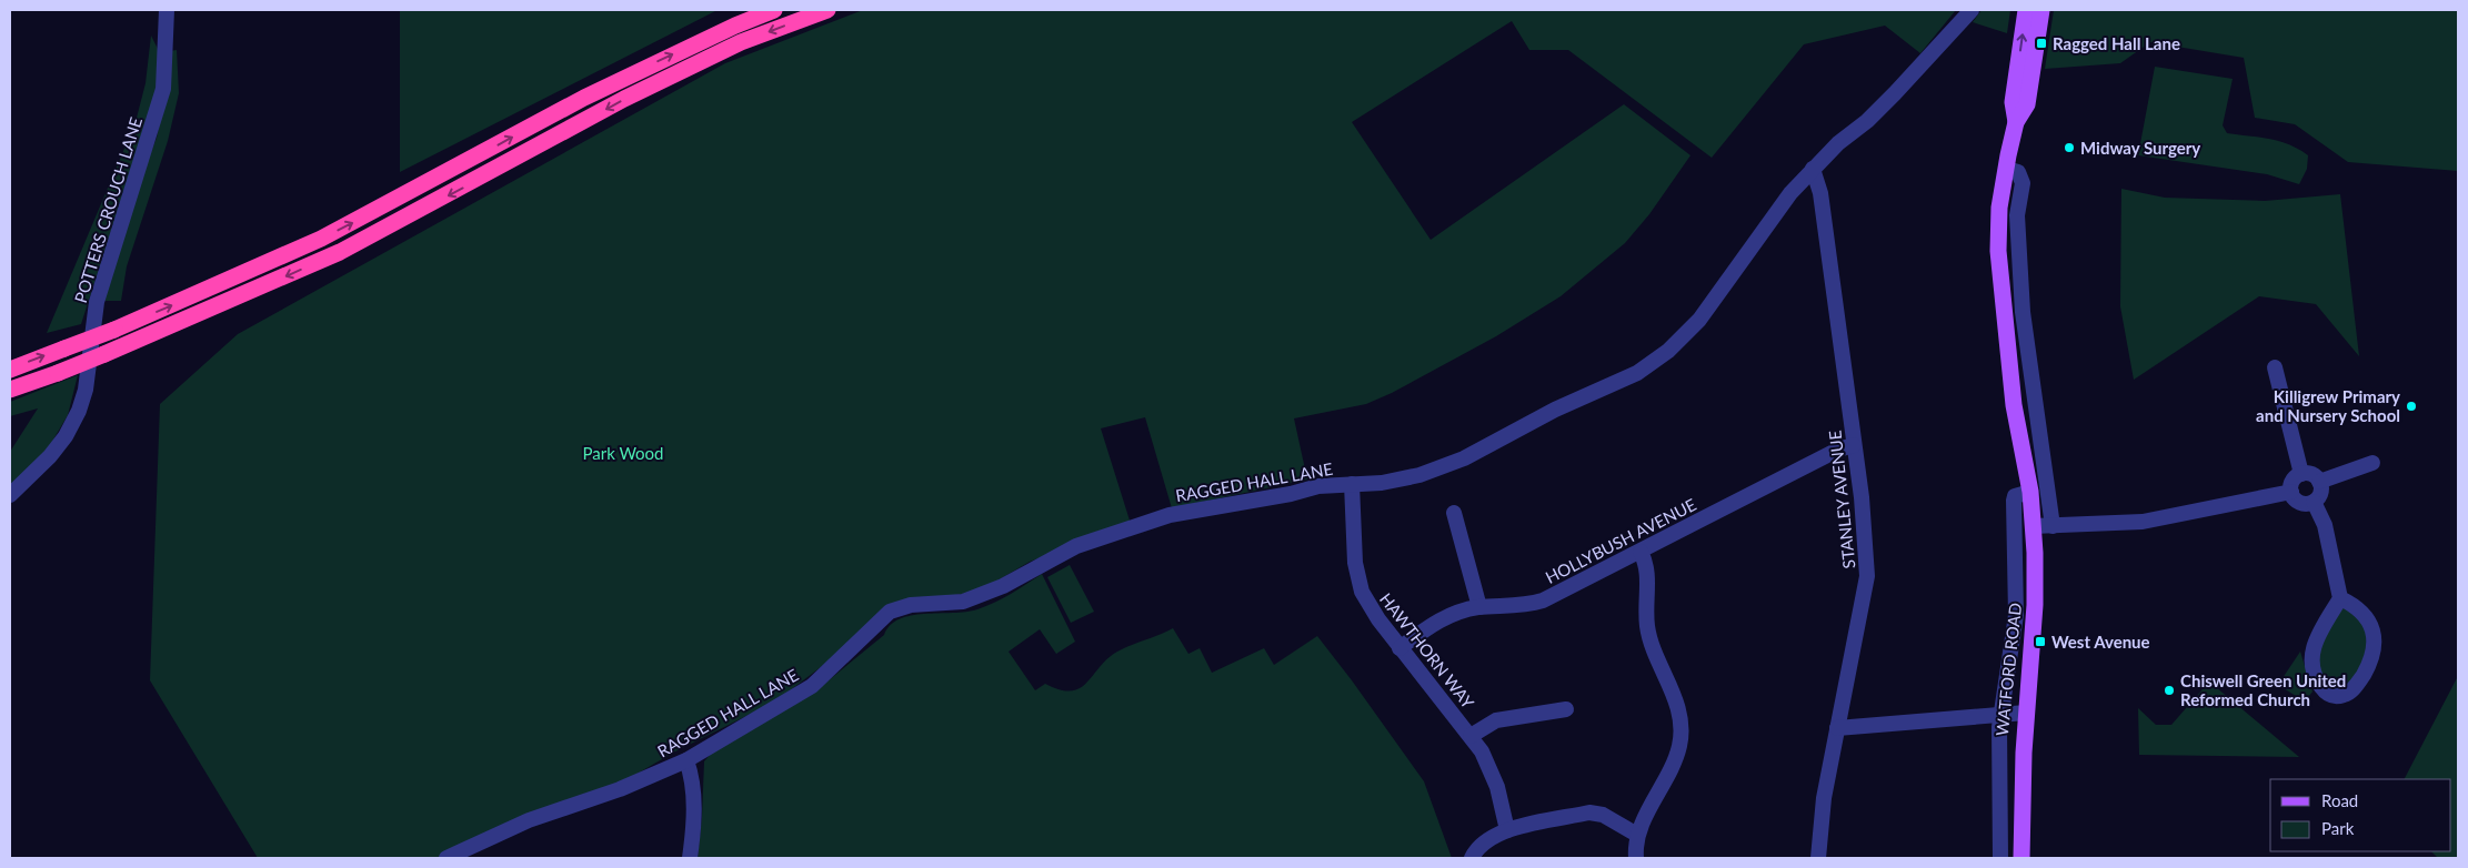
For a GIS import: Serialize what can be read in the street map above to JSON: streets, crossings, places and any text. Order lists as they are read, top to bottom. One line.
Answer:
{"streets":{"main road":["WATFORD ROAD"],"street":["POTTERS CROUCH LANE","RAGGED HALL LANE","STANLEY AVENUE","HOLLYBUSH AVENUE","HAWTHORN WAY"]},"crossings":[["RAGGED HALL LANE","STANLEY AVENUE"],["RAGGED HALL LANE","HAWTHORN WAY"],["STANLEY AVENUE","HOLLYBUSH AVENUE"],["HOLLYBUSH AVENUE","HAWTHORN WAY"]],"parks":["Park Wood"],"places":{"transit":["Ragged Hall Lane","West Avenue"],"other":["Midway Surgery","Killigrew Primary and Nursery School","Chiswell Green United Reformed Church"]},"legend":["Road","Park"]}
